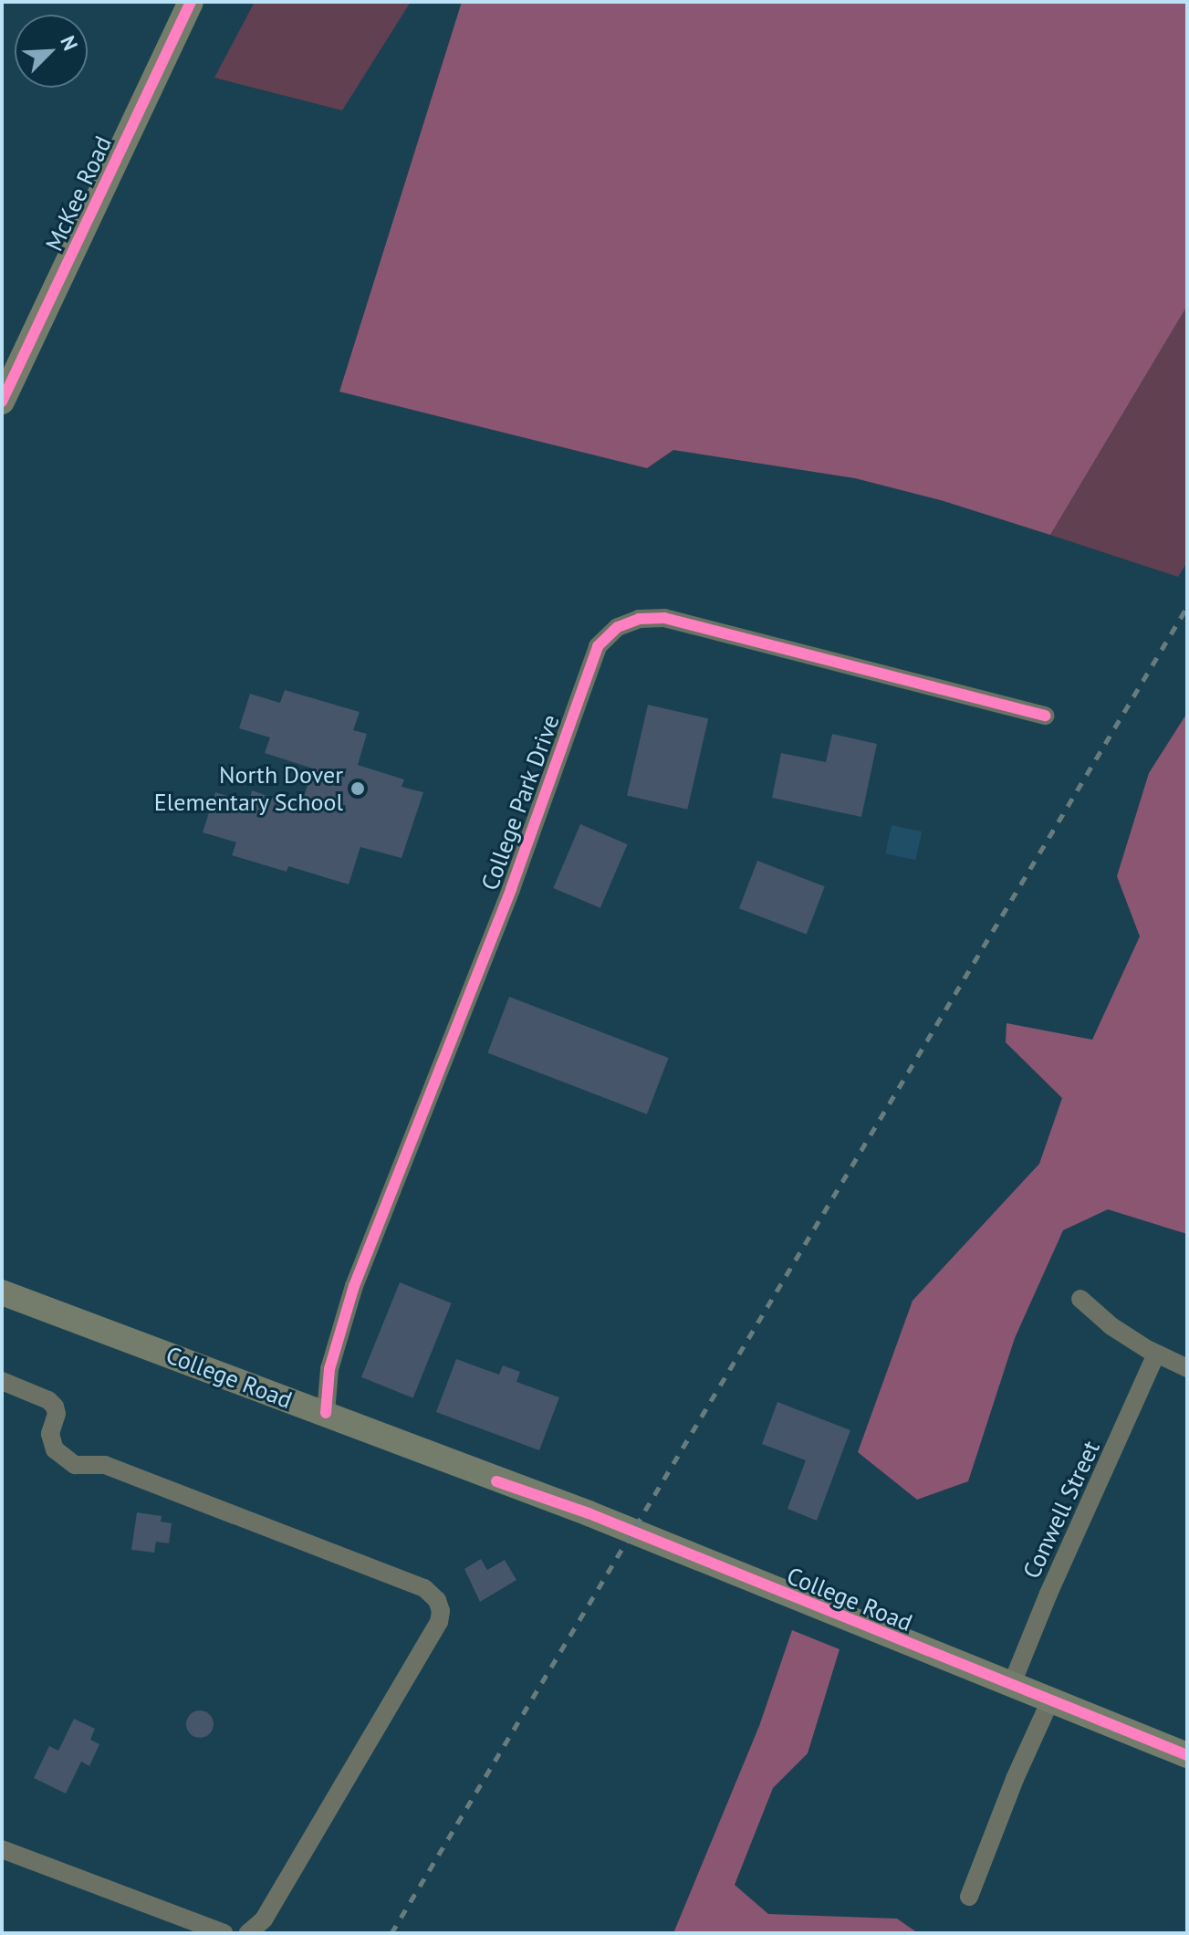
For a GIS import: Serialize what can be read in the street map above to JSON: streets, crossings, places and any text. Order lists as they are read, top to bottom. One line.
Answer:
{"streets":{"street":["McKee Road","College Park Drive","College Road","Conwell Street"]},"crossings":[["College Park Drive","College Road"],["College Road","Conwell Street"]],"places":["North Dover Elementary School"],"north":"top right"}
